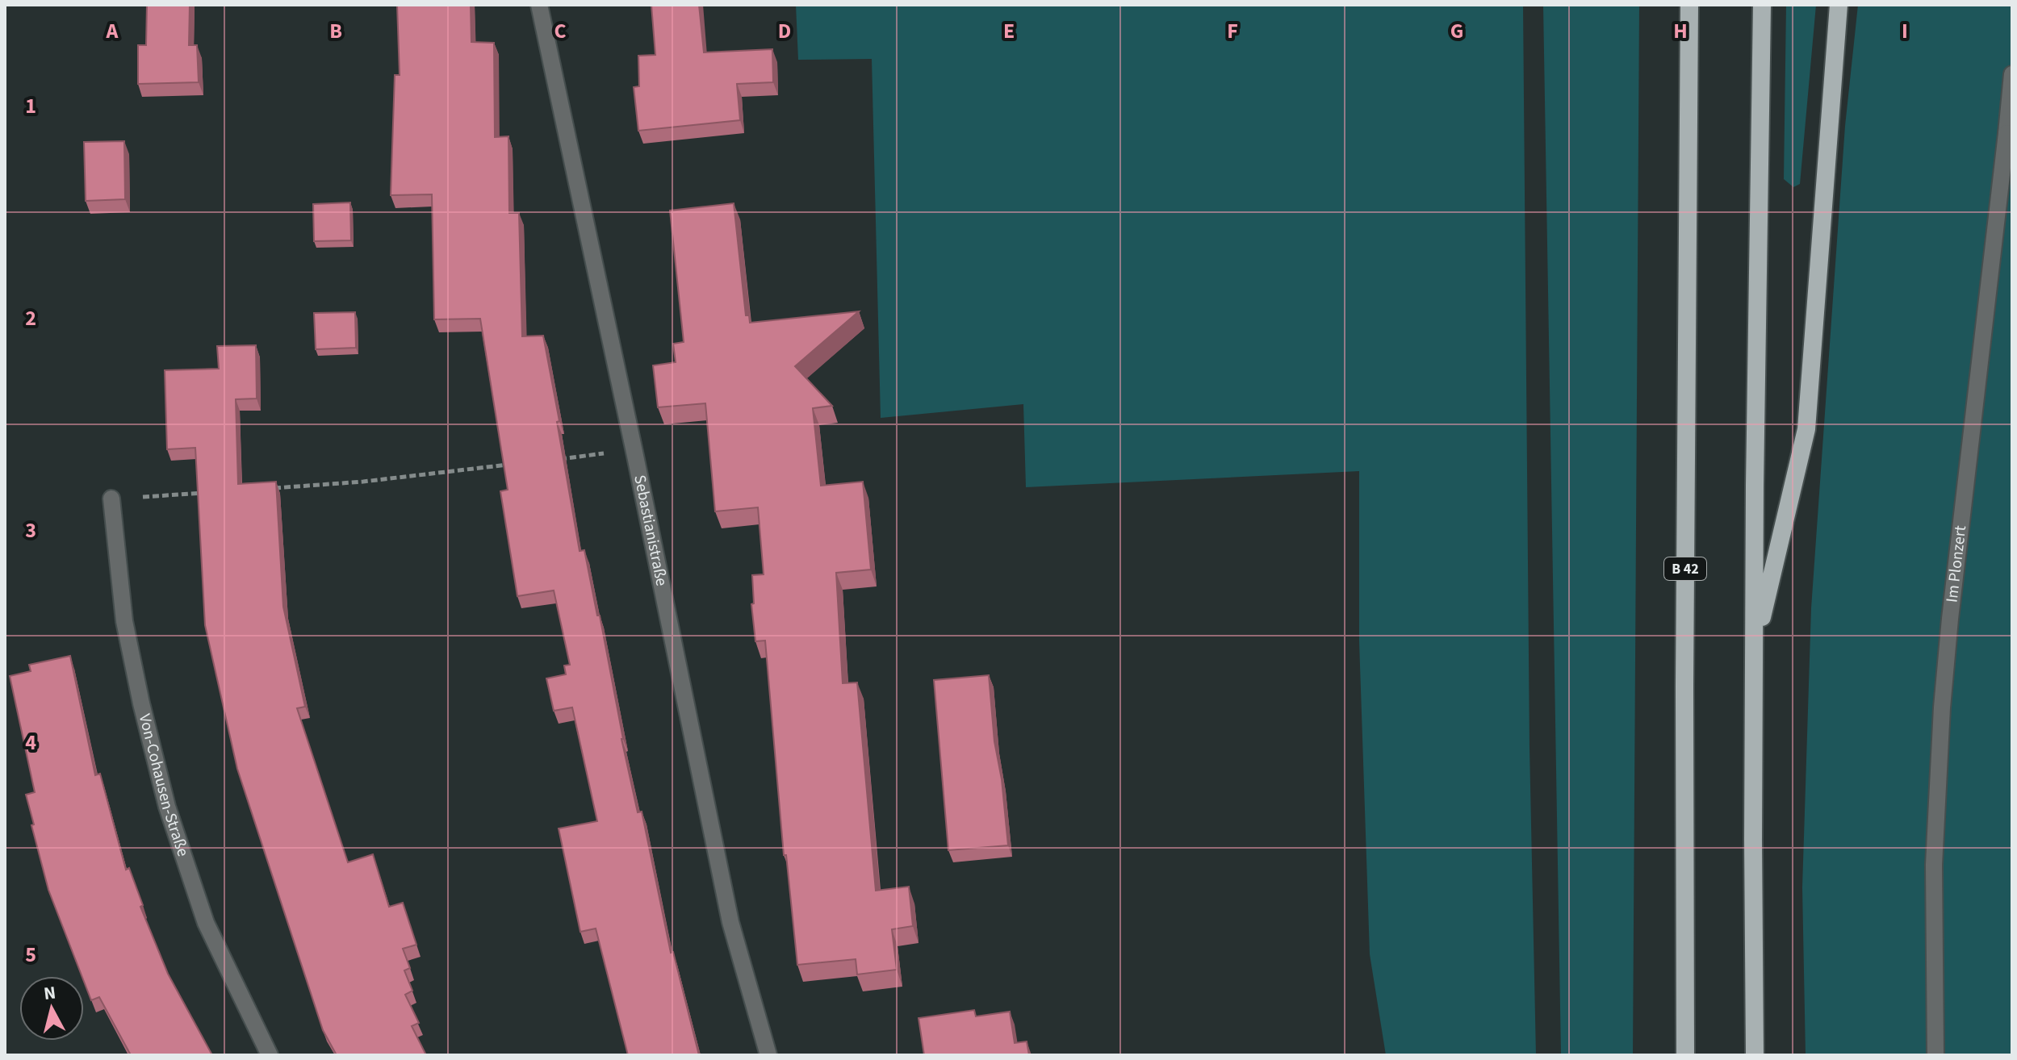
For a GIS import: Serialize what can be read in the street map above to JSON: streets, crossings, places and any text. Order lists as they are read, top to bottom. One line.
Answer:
{"streets":{"highway":["B 42"],"street":["Sebastianistraße","Im Plonzert","Von-Cohausen-Straße"]},"north":"top","grid":{"columns":["A","B","C","D","E","F","G","H","I"],"rows":["1","2","3","4","5"]}}
